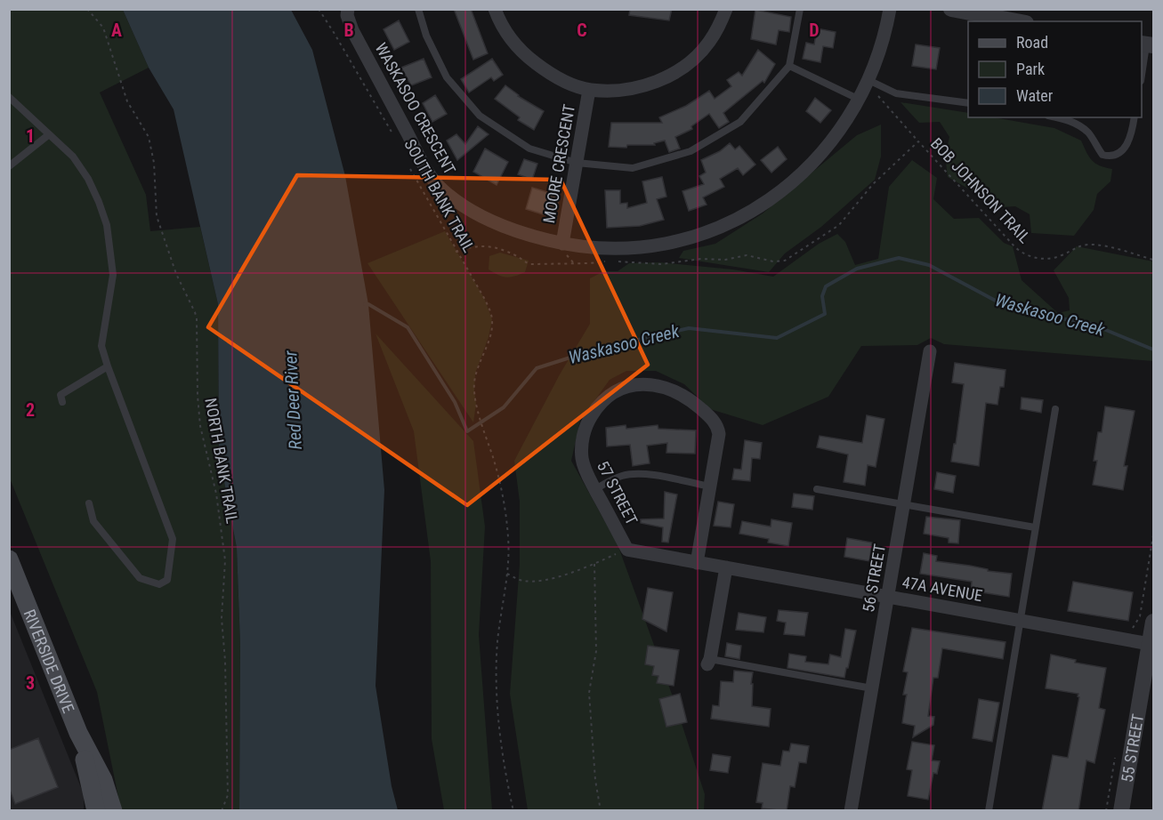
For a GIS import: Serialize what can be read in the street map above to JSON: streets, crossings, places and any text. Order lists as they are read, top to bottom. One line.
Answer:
{"streets":{"main road":["RIVERSIDE DRIVE"],"street":["WASKASOO CRESCENT","MOORE CRESCENT","57 STREET","56 STREET","47A AVENUE","55 STREET"],"path":["BOB JOHNSON TRAIL","SOUTH BANK TRAIL","NORTH BANK TRAIL"]},"crossings":[["WASKASOO CRESCENT","MOORE CRESCENT"],["BOB JOHNSON TRAIL","SOUTH BANK TRAIL"],["57 STREET","47A AVENUE"],["56 STREET","47A AVENUE"],["47A AVENUE","55 STREET"]],"water":["Waskasoo Creek","Red Deer River"],"legend":["Road","Park","Water"],"grid":{"columns":["A","B","C","D"],"rows":["1","2","3"]}}
